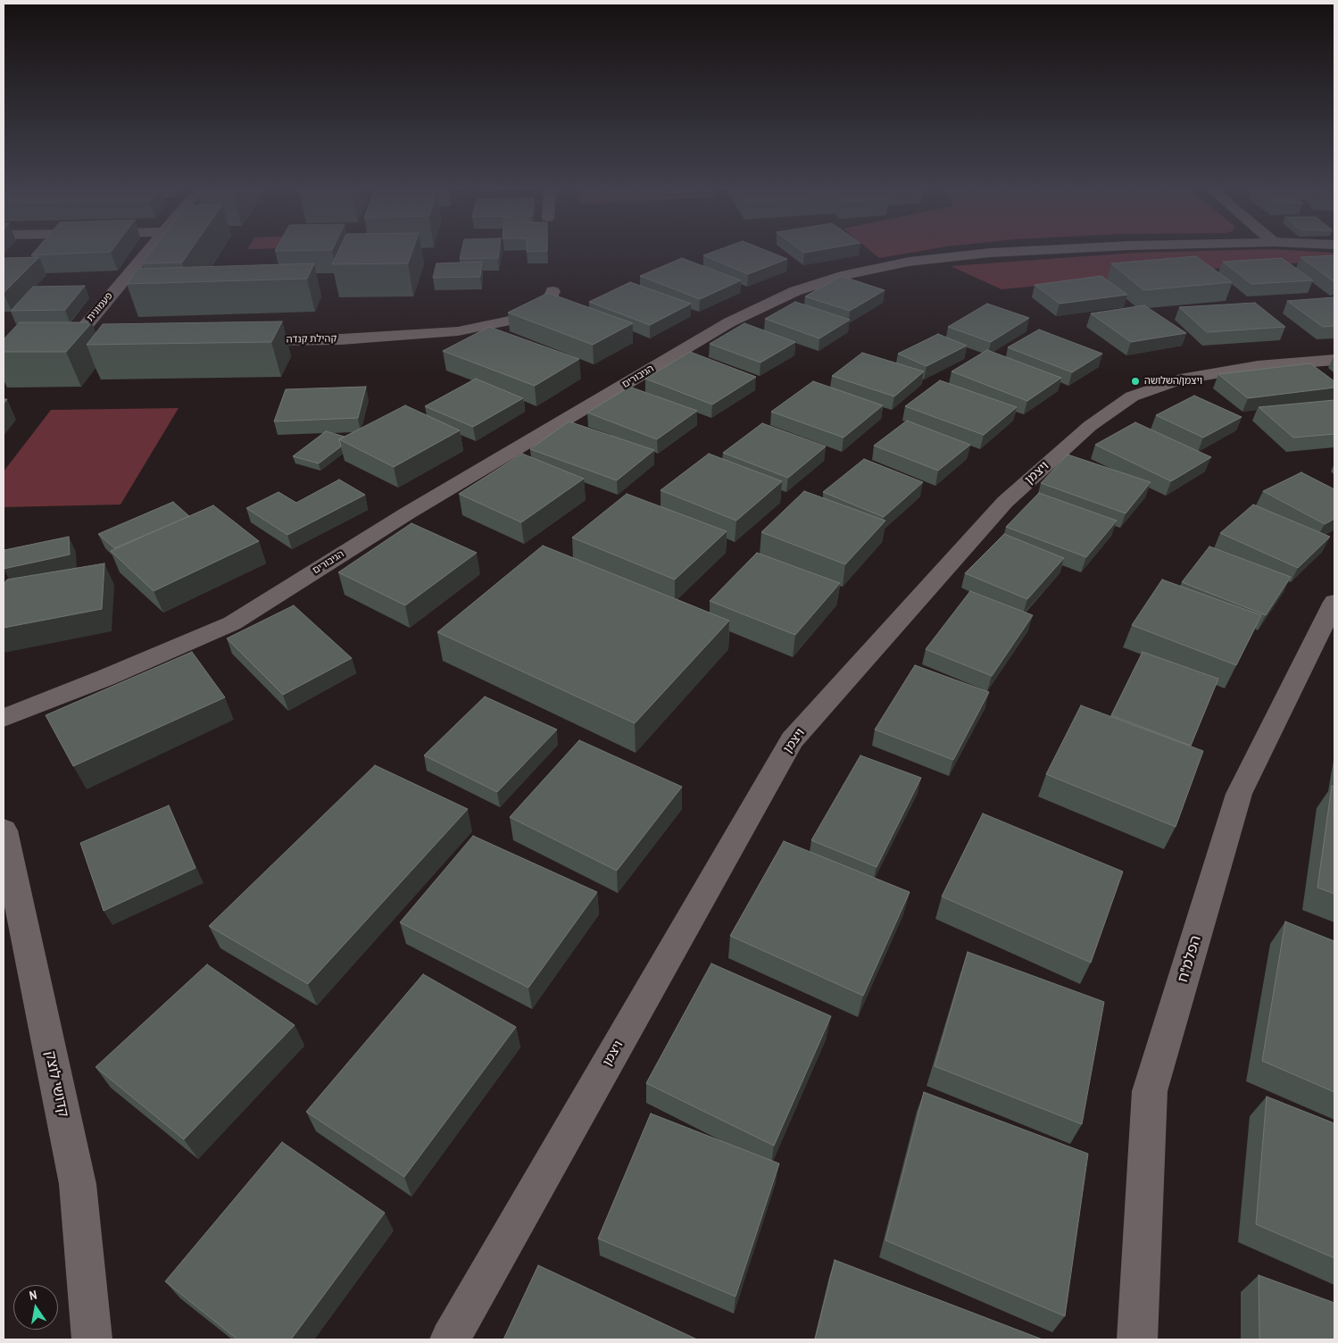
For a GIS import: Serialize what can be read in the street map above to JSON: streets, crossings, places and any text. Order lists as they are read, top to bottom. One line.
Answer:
{"streets":{"street":["פעמונית","קהילת קנדה","הגיבורים","ויצמן","הפלמ\"ח","קדושי לוצק"]},"places":["ויצמן/השלושה"],"north":"top"}
